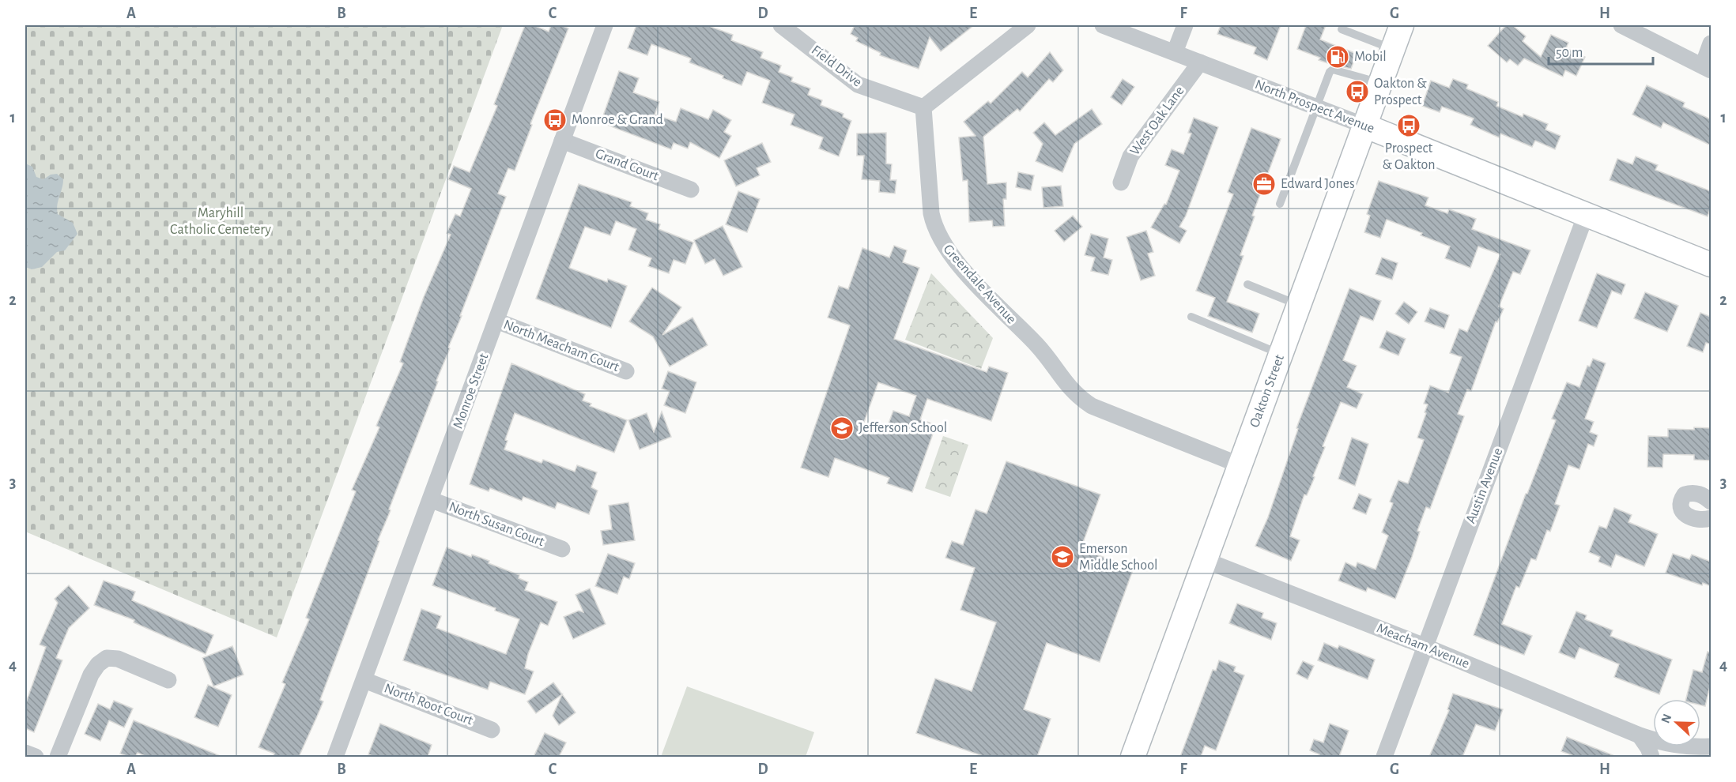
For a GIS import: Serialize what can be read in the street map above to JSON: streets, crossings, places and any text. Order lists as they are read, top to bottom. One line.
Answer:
{"streets":{"main road":["North Prospect Avenue","Oakton Street"],"street":["Field Drive","West Oak Lane","Grand Court","Greendale Avenue","North Meacham Court","Monroe Street","Austin Avenue","North Susan Court","Meacham Avenue","North Root Court"]},"crossings":[["Field Drive","Greendale Avenue"],["North Prospect Avenue","West Oak Lane"],["North Prospect Avenue","Oakton Street"],["North Prospect Avenue","Austin Avenue"],["Grand Court","Monroe Street"],["Greendale Avenue","Oakton Street"],["North Meacham Court","Monroe Street"],["Monroe Street","North Susan Court"],["Monroe Street","North Root Court"],["Oakton Street","Meacham Avenue"],["Austin Avenue","Meacham Avenue"]],"parks":["Maryhill Catholic Cemetery"],"places":{"fuel station":["Mobil"],"bus stop":["Oakton & Prospect","Monroe & Grand","Prospect & Oakton"],"office":["Edward Jones"],"school or university":["Jefferson School","Emerson Middle School"]},"scale_bar":"50 m","north":"left","grid":{"columns":["A","B","C","D","E","F","G","H"],"rows":["1","2","3","4"]}}
